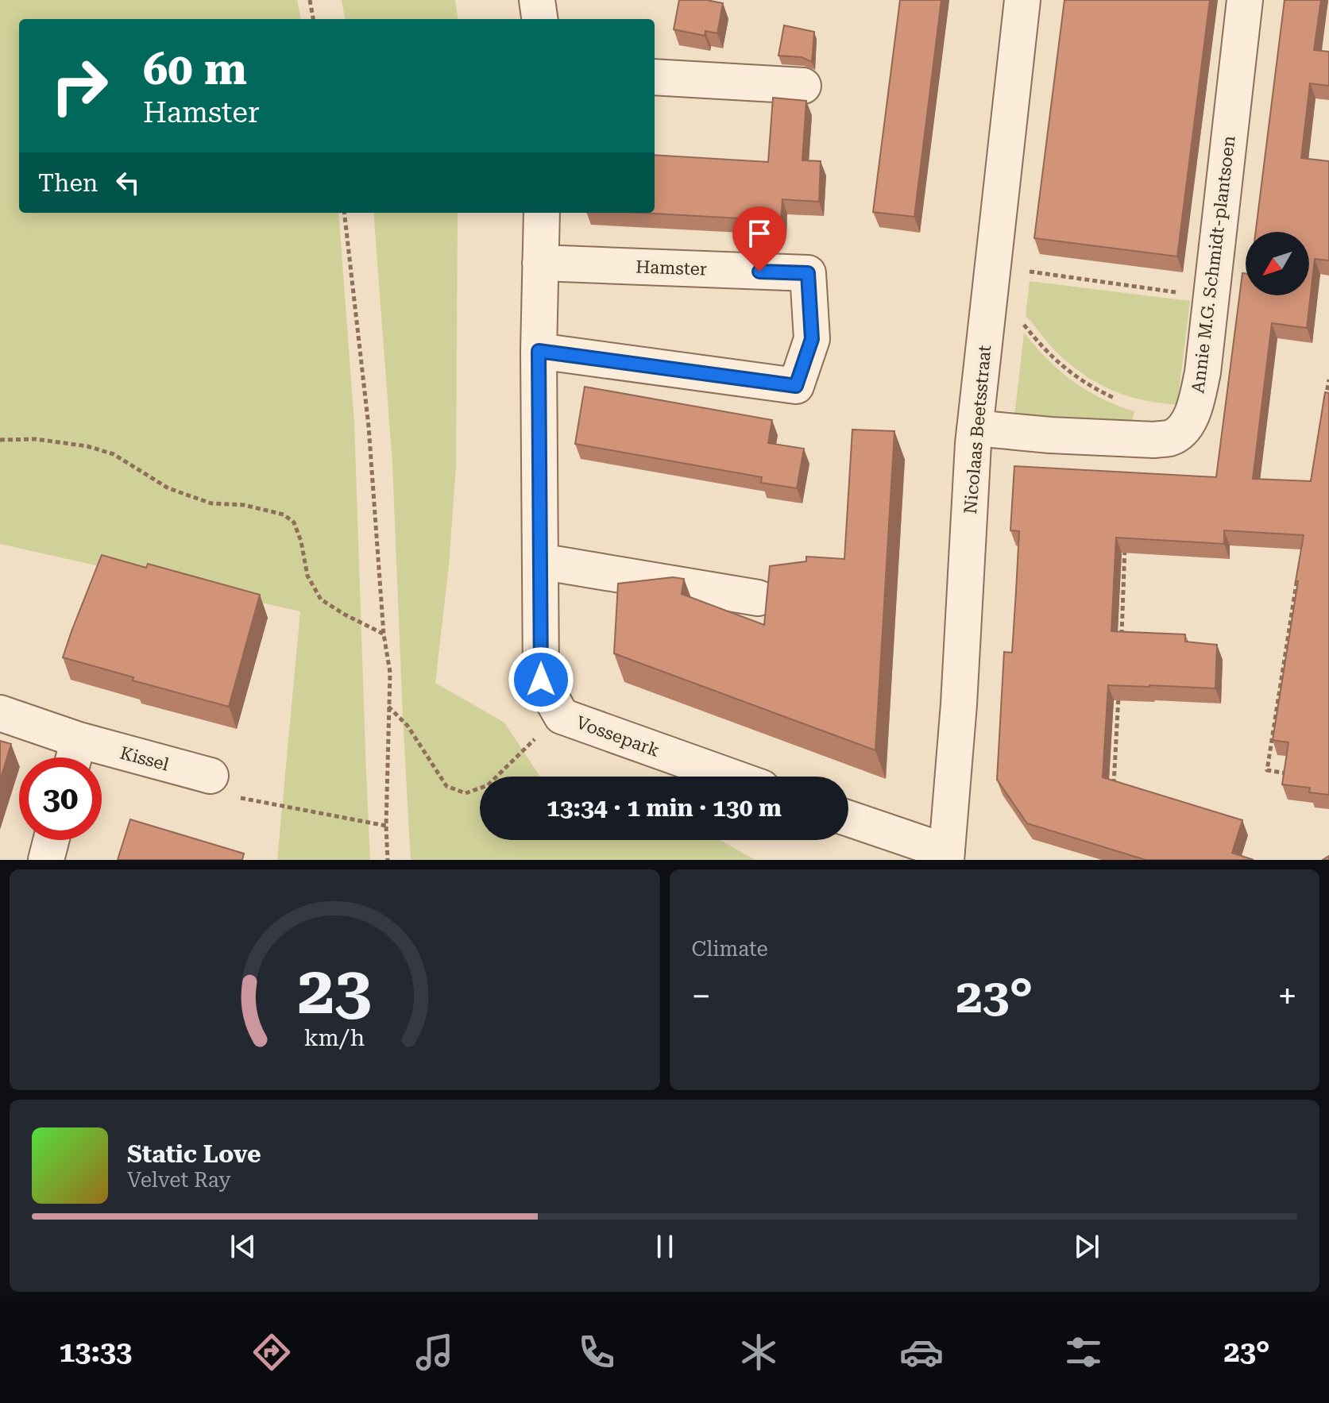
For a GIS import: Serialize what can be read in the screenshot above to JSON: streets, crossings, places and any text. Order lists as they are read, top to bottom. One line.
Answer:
{"streets":{"street":["Annie M.G. Schmidt-plantsoen","Hamster","Nicolaas Beetsstraat","Vossepark","Kissel"]},"crossings":[["Annie M.G. Schmidt-plantsoen","Nicolaas Beetsstraat"],["Hamster","Vossepark"]],"north":"bottom left","page":{"turn":["60 m","Hamster"],"then":"Then","limit":"30","trip":"13:34 · 1 min · 130 m","tile":"Climate","heat":["−","23°","+"],"song":["Static Love","Velvet Ray"],"tabs":["13:33","23°"],"gauge":["23","km/h"]}}
